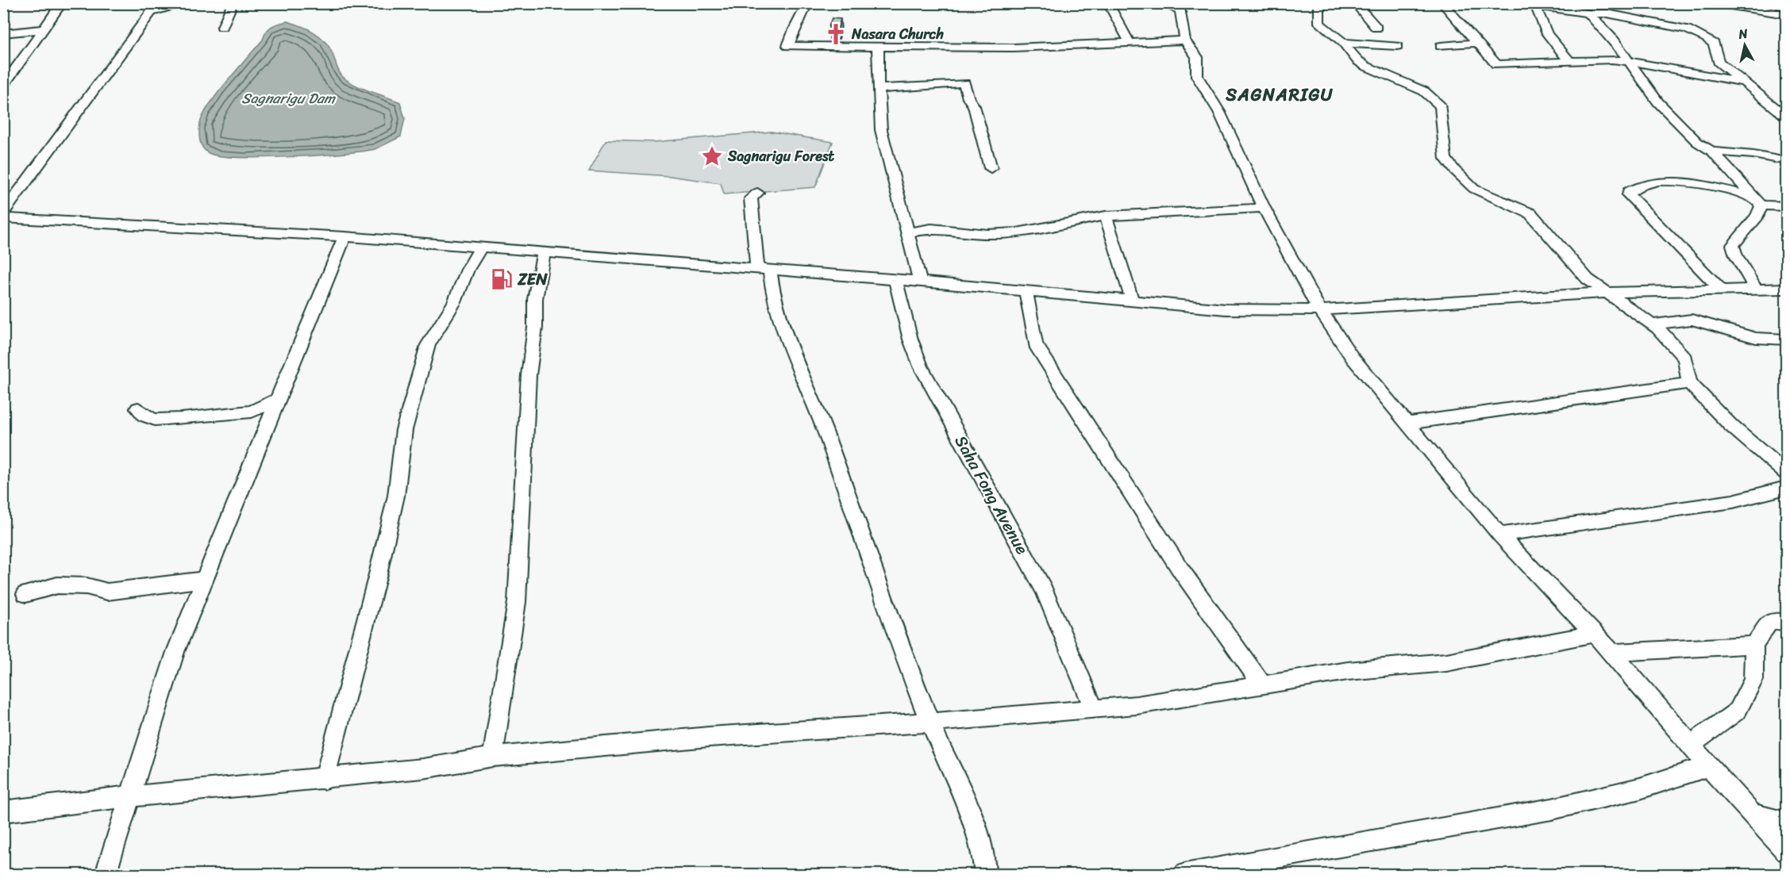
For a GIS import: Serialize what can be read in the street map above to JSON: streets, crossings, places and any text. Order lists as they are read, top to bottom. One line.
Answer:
{"streets":{"street":["Saha Fong Avenue"]},"districts":["SAGNARIGU"],"water":["Sagnarigu Dam"],"places":{"church":["Nasara Church"],"place":["Sagnarigu Forest"],"fuel station":["ZEN"]},"north":"top"}
